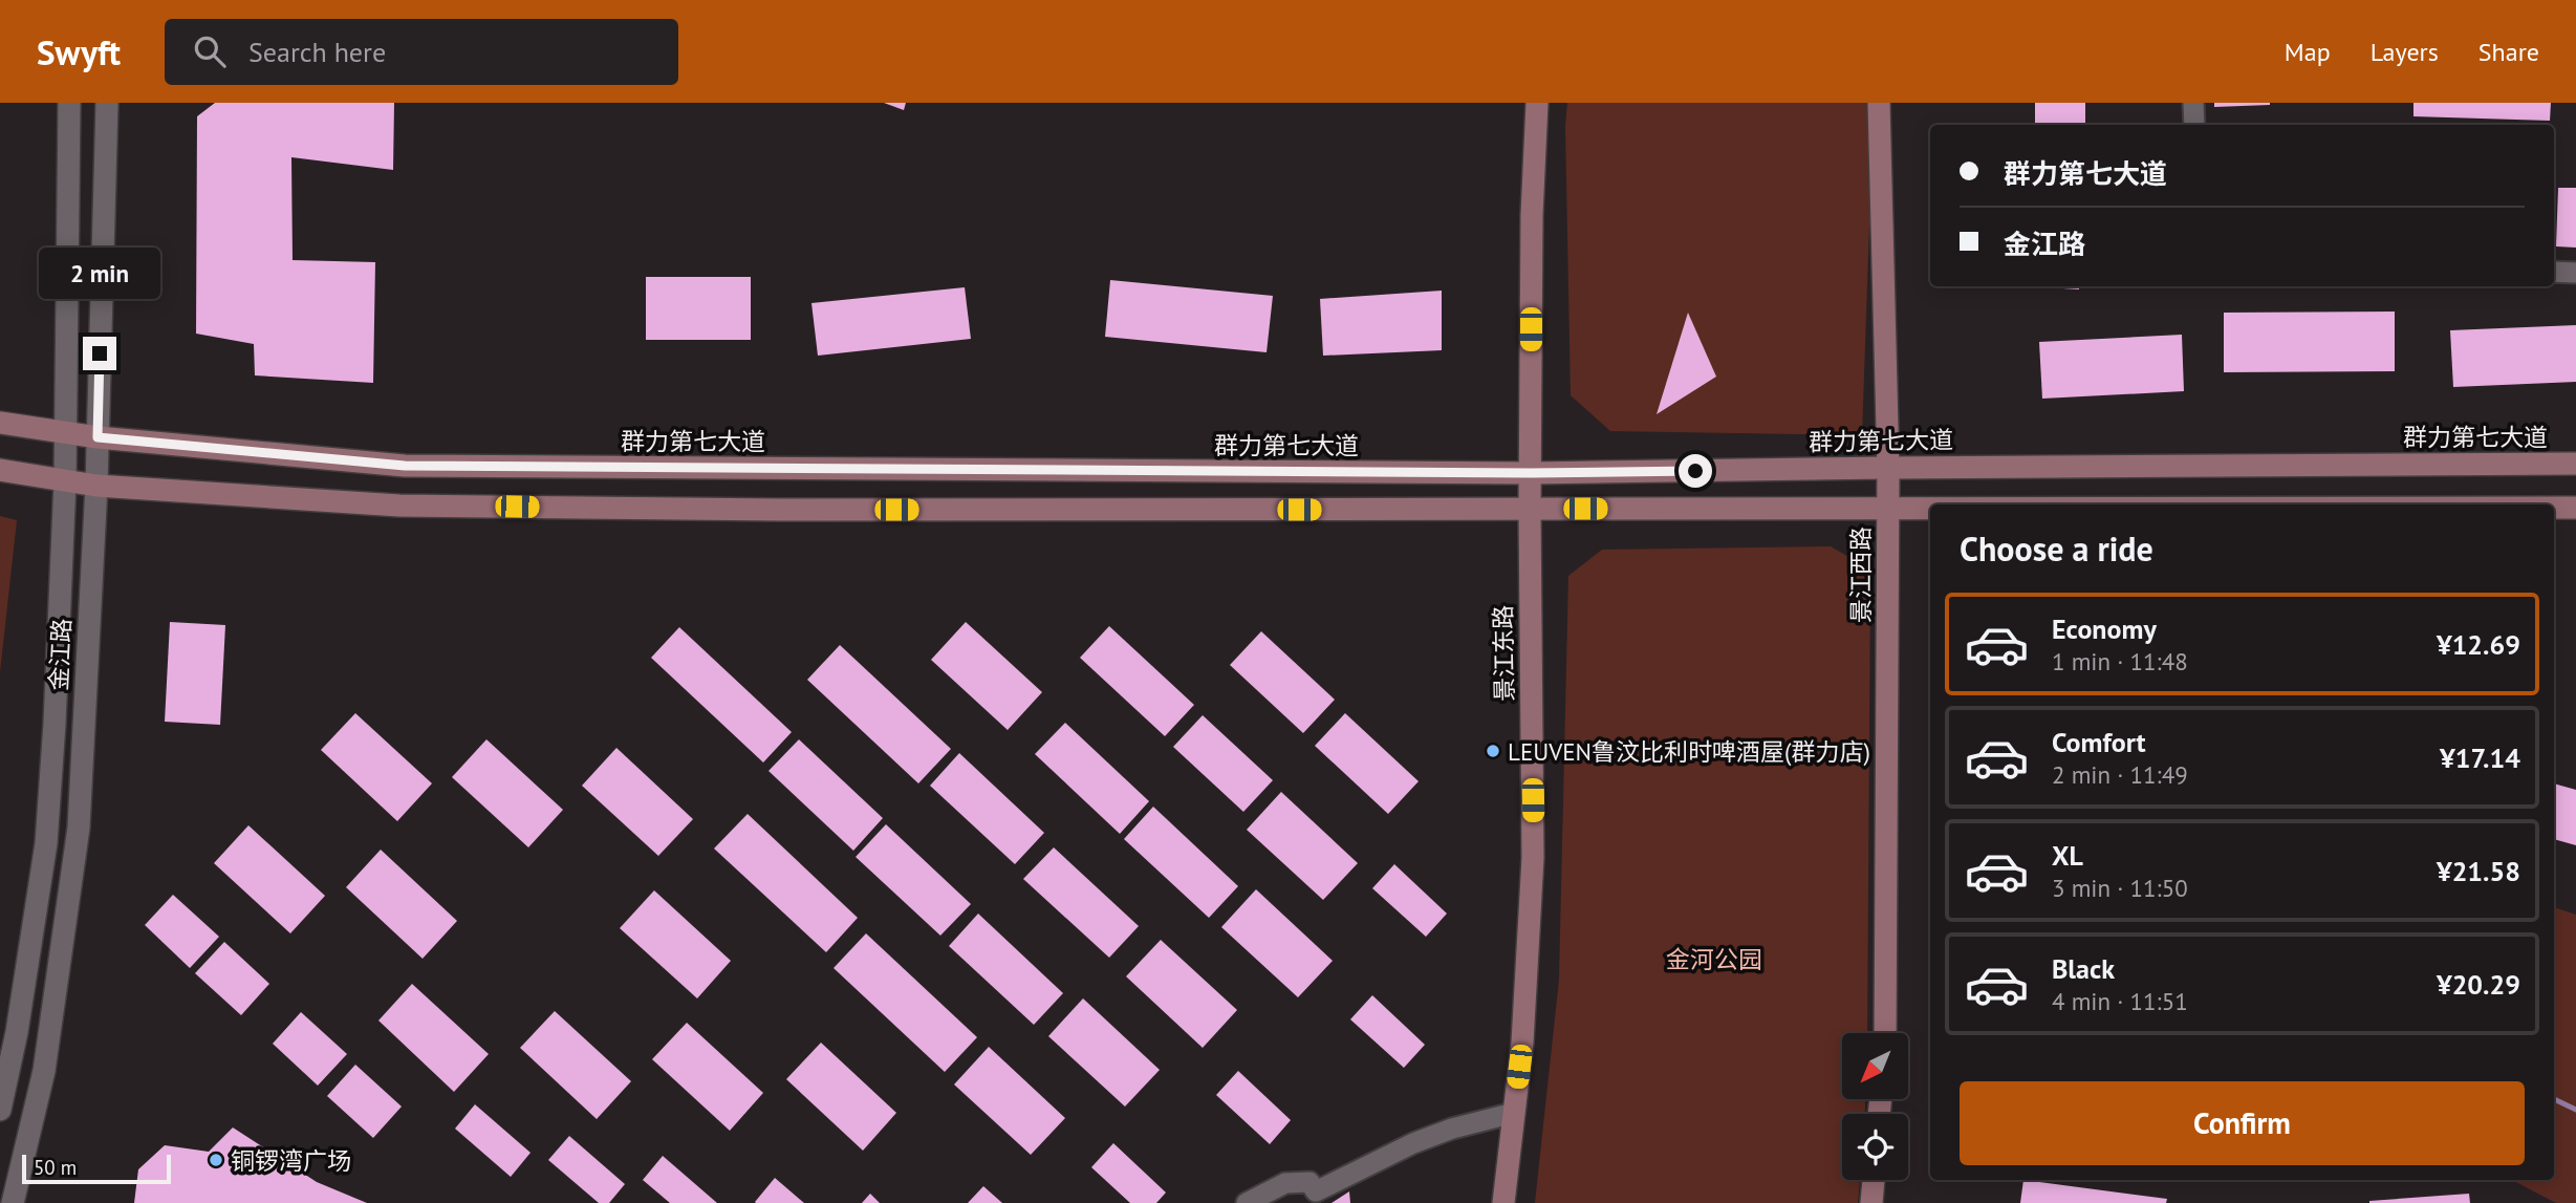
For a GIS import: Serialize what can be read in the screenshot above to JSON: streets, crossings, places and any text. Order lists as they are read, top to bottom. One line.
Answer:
{"streets":{"main road":["群力第七大道","景江西路","景江东路"],"street":["金江路"]},"crossings":[["群力第七大道","景江西路"],["群力第七大道","景江东路"],["群力第七大道","金江路"]],"parks":["金河公园"],"places":["LEUVEN鲁汶比利时啤酒屋(群力店)","铜锣湾广场"],"scale_bar":"50 m","north":"bottom left","page":{"header":"Swyft","search":"Search here","nav":["Map","Layers","Share"],"banner":["群力第七大道","金江路"],"bubble":"2 min","heading":"Choose a ride","list":[{"name":"Economy","note":"1 min · 11:48","value":"¥12.69"},{"name":"Comfort","note":"2 min · 11:49","value":"¥17.14"},{"name":"XL","note":"3 min · 11:50","value":"¥21.58"},{"name":"Black","note":"4 min · 11:51","value":"¥20.29"}],"buttons":"Confirm","scale":"50 m"}}
